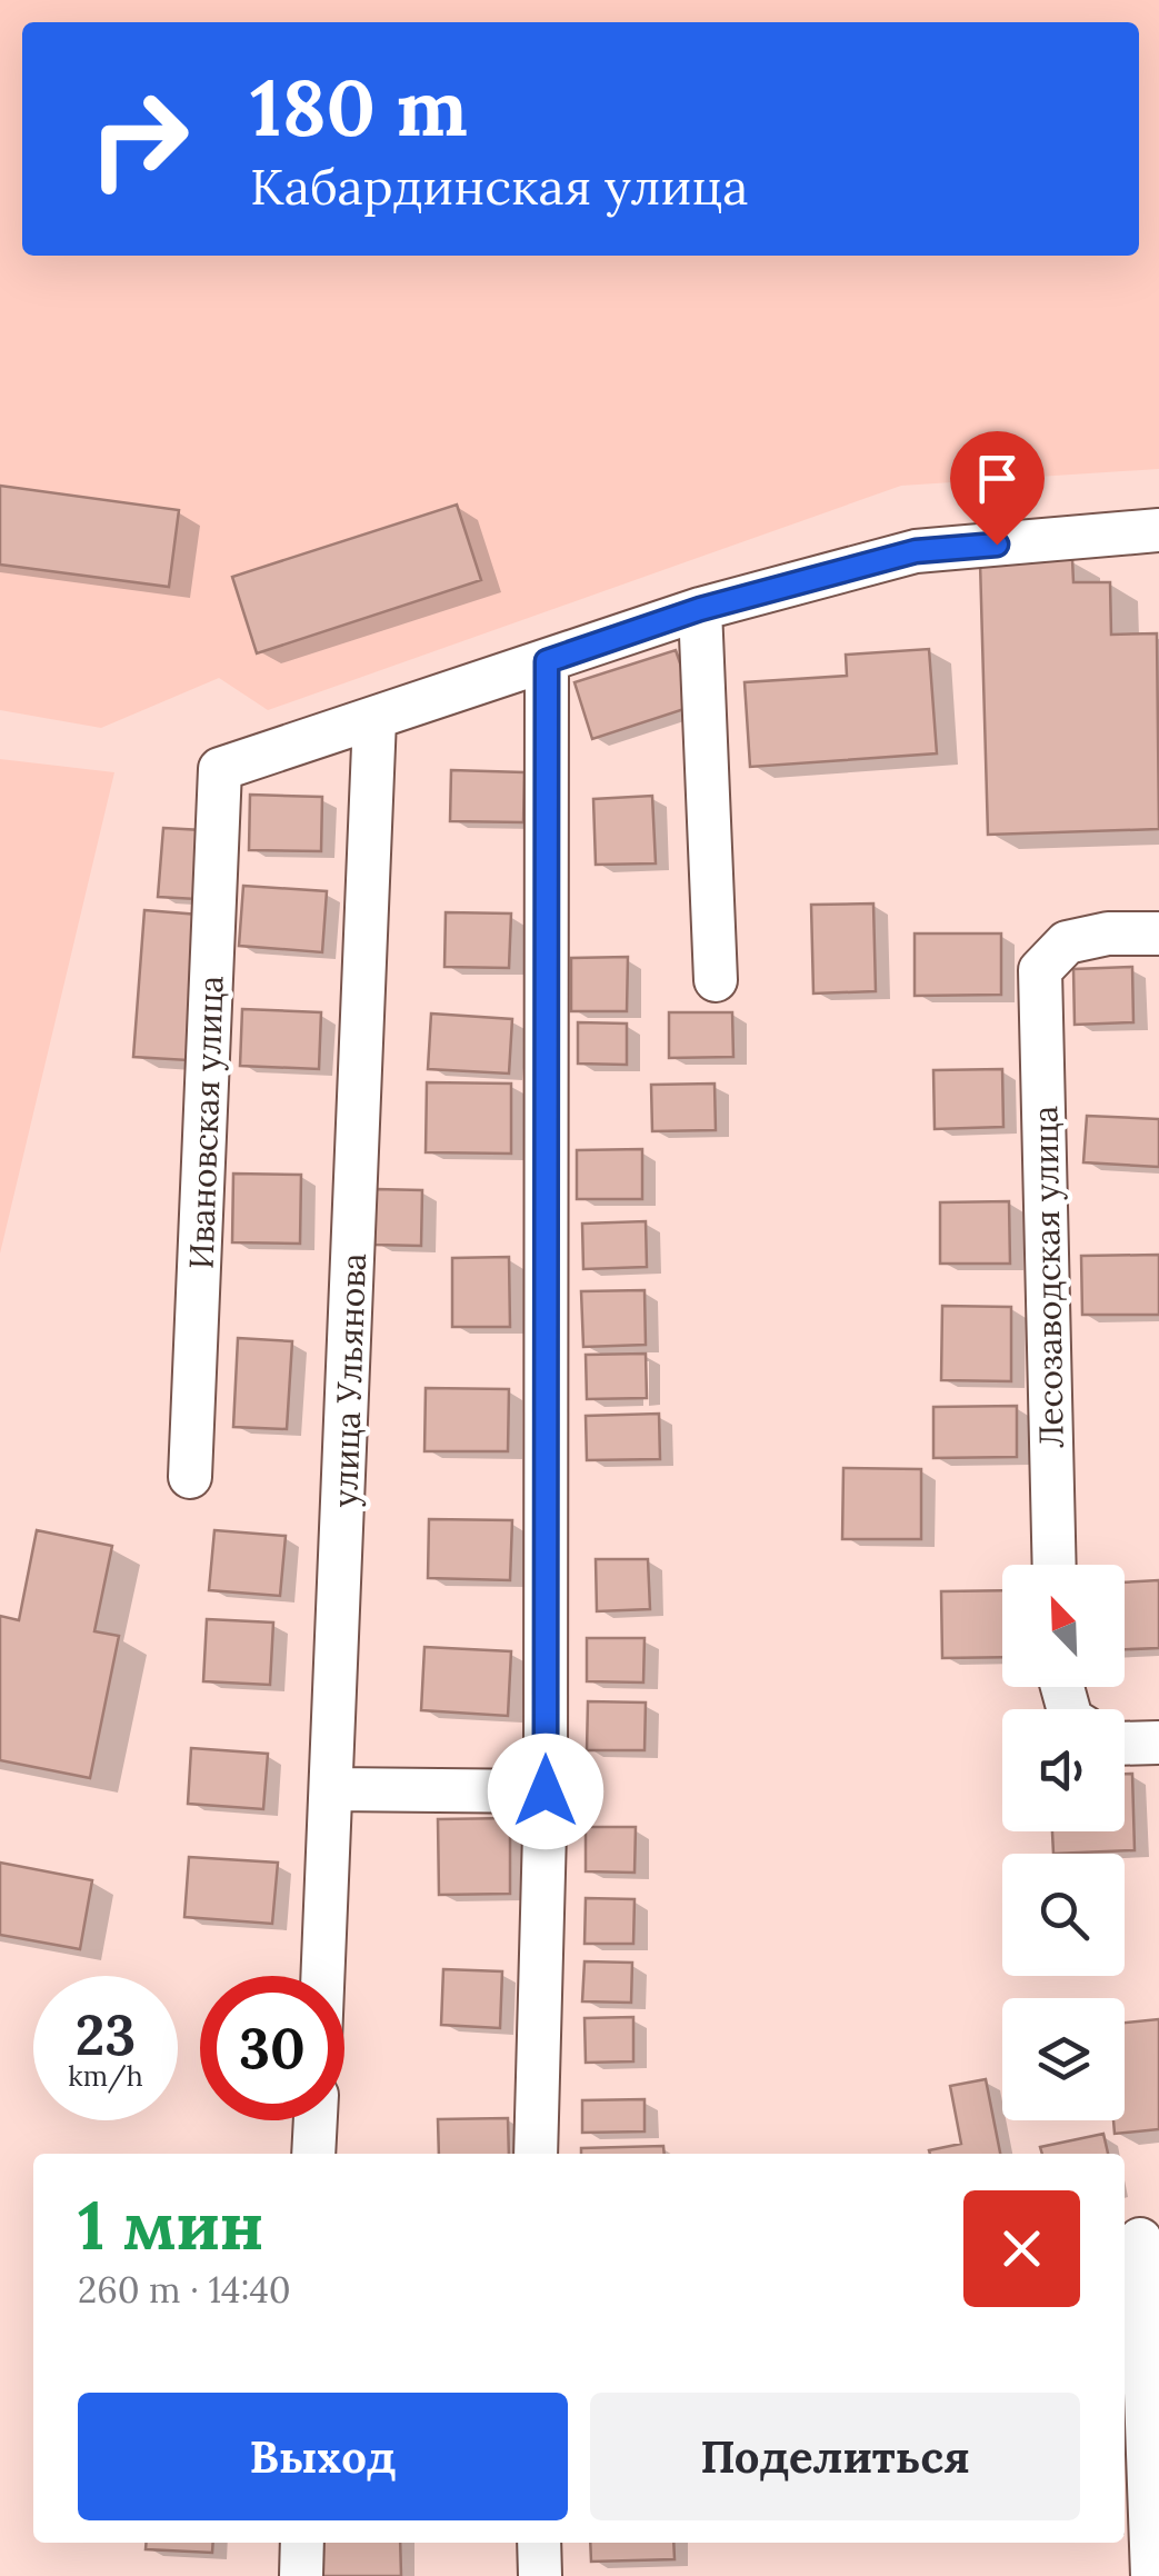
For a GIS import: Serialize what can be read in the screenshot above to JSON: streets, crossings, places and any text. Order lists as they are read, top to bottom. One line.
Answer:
{"streets":{"street":["Ивановская улица","Лесозаводская улица","улица Ульянова"]},"crossings":[["Ивановская улица","улица Ульянова"]],"north":"top left","page":{"turn":["180 m","Кабардинская улица"],"speed":"23 km/h","limit":"30","heading":["1 мин","260 m · 14:40"],"buttons":["Выход","Поделиться"]}}
